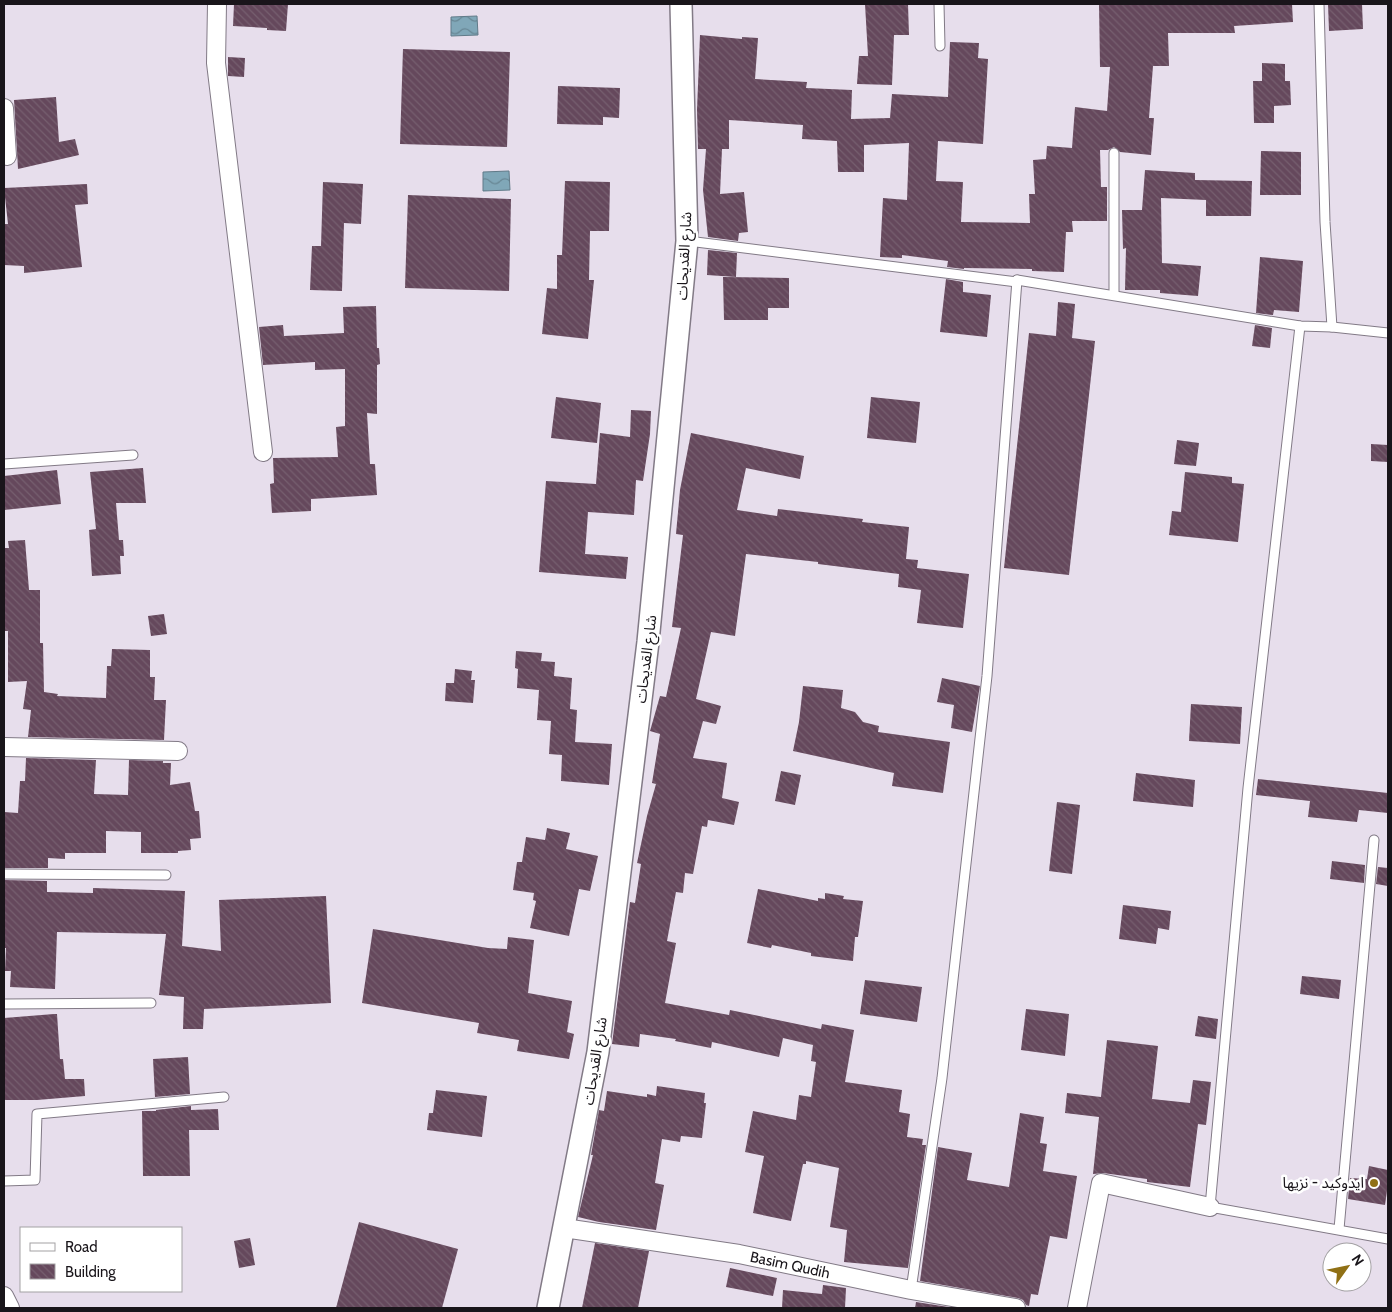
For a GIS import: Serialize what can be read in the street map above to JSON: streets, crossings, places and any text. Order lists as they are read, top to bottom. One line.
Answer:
{"streets":{"street":["شارع القديحات","Basim Qudih"]},"crossings":[["شارع القديحات","Basim Qudih"]],"places":["ايدوكيد - نزيها"],"legend":["Road","Building"],"north":"top right"}
